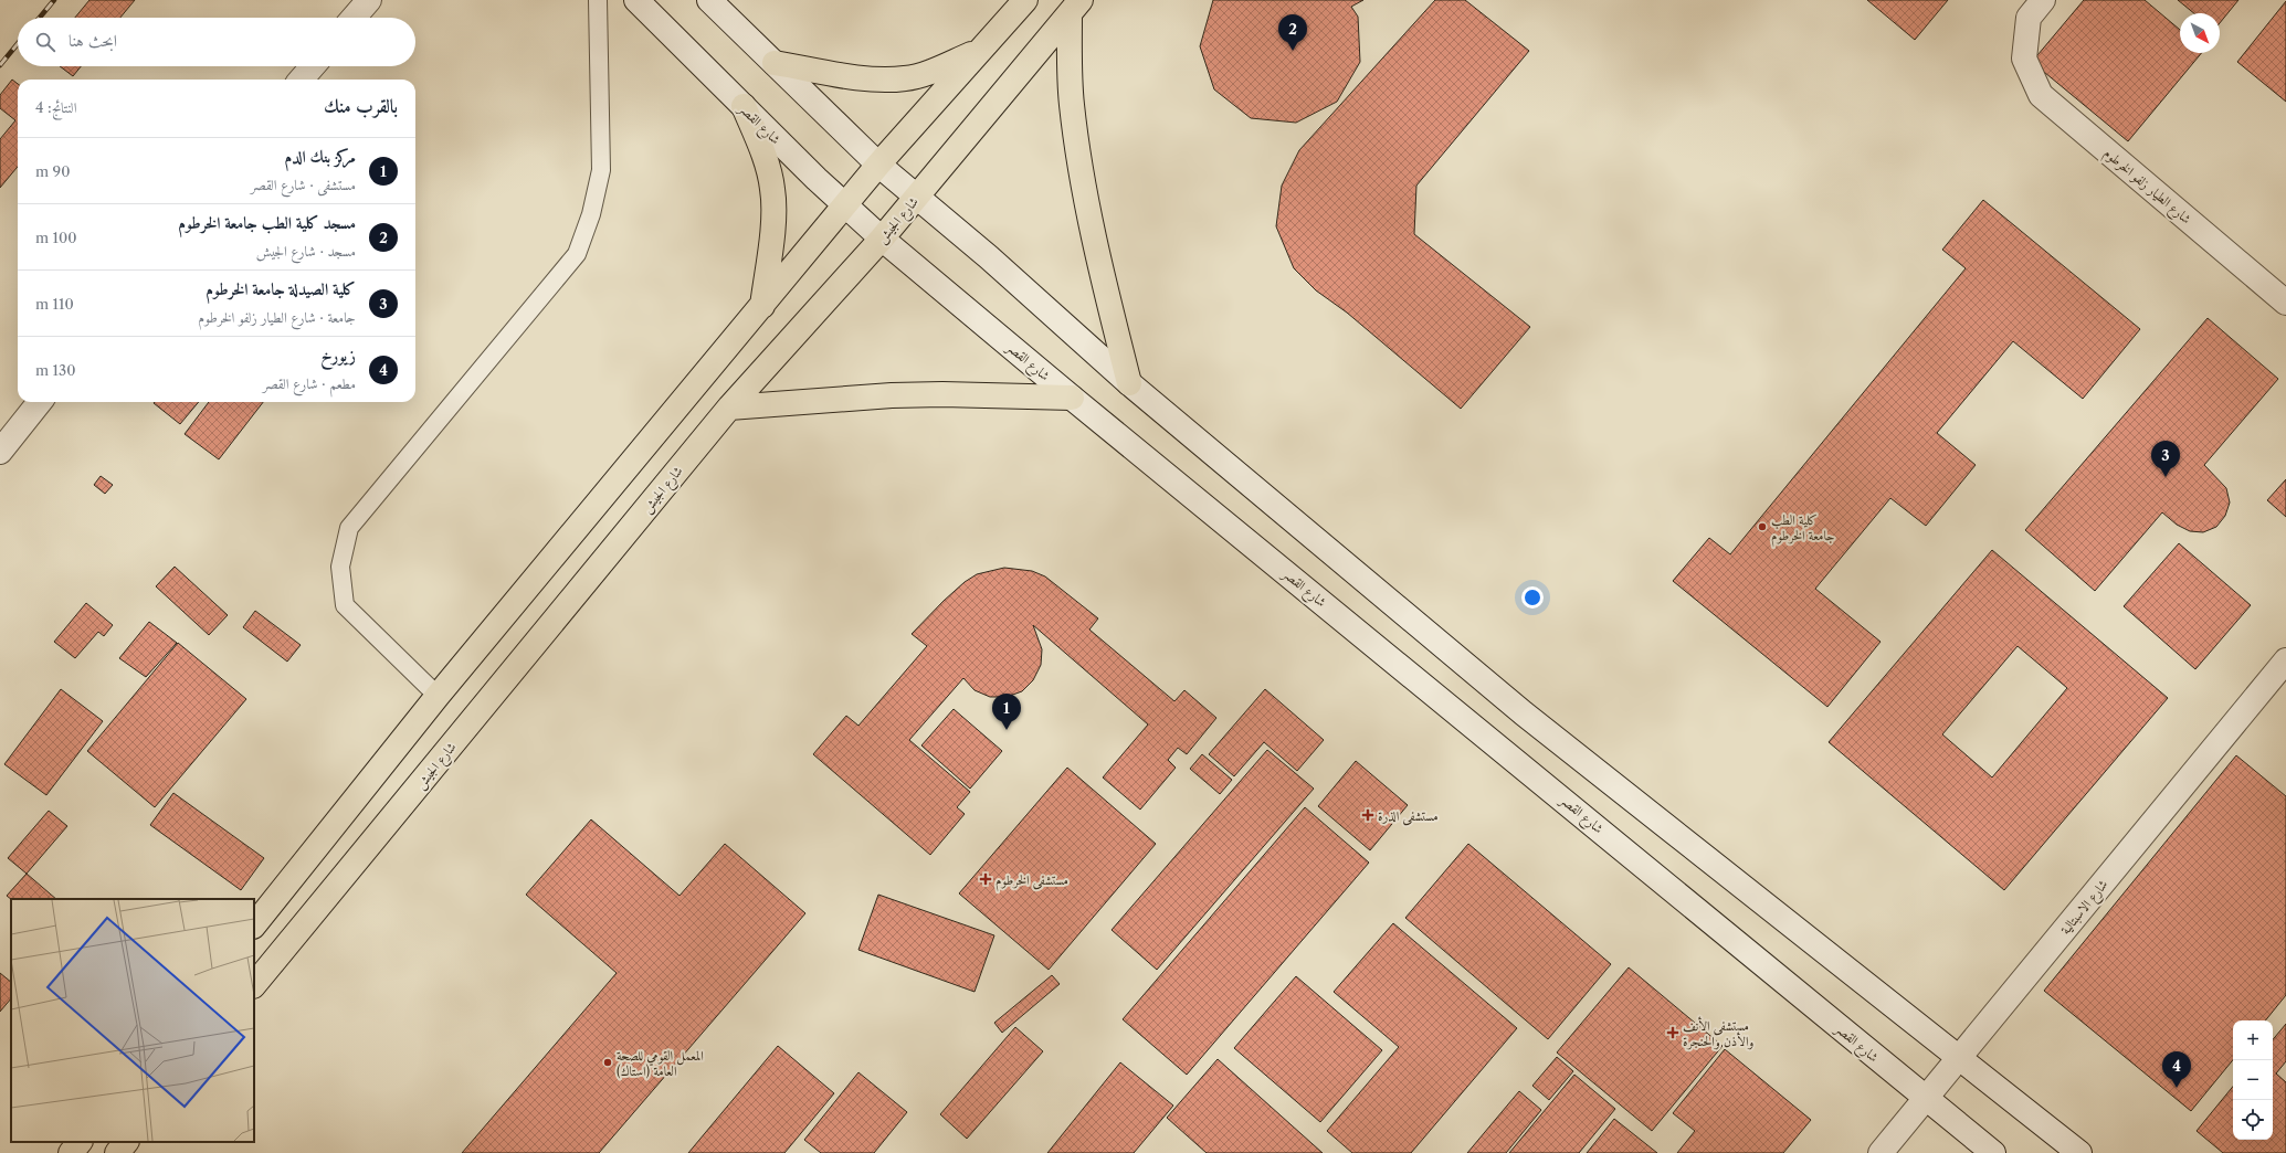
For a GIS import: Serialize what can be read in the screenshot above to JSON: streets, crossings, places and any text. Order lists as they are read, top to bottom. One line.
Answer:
{"streets":{"highway":["شارع الجيش"],"main road":["شارع القصر","شارع الطيار زلفو الخرطوم","شارع الاسبتالية"]},"crossings":[["شارع القصر","شارع الجيش"],["شارع القصر","شارع الاسبتالية"]],"places":{"other":["كلية الطب جامعة الخرطوم","المعمل القومي للصحة العامة (استاك)"],"health":["مستشفى الذرة","مستشفى الخرطوم","مستشفى الأنف والأذن والحنجرة"]},"north":"bottom right","page":{"pins":["2","3","1","4"],"search":"ابحث هنا","heading":["بالقرب منك","النتائج: 4"],"list":[{"mark":"1","name":"مركز بنك الدم","note":"مستشفى · شارع القصر","value":"90 m"},{"mark":"2","name":"مسجد كلية الطب جامعة الخرطوم","note":"مسجد · شارع الجيش","value":"100 m"},{"mark":"3","name":"كلية الصيدلة جامعة الخرطوم","note":"جامعة · شارع الطيار زلفو الخرطوم","value":"110 m"},{"mark":"4","name":"زيورخ","note":"مطعم · شارع القصر","value":"130 m"}],"map_buttons":["+","−"]}}
